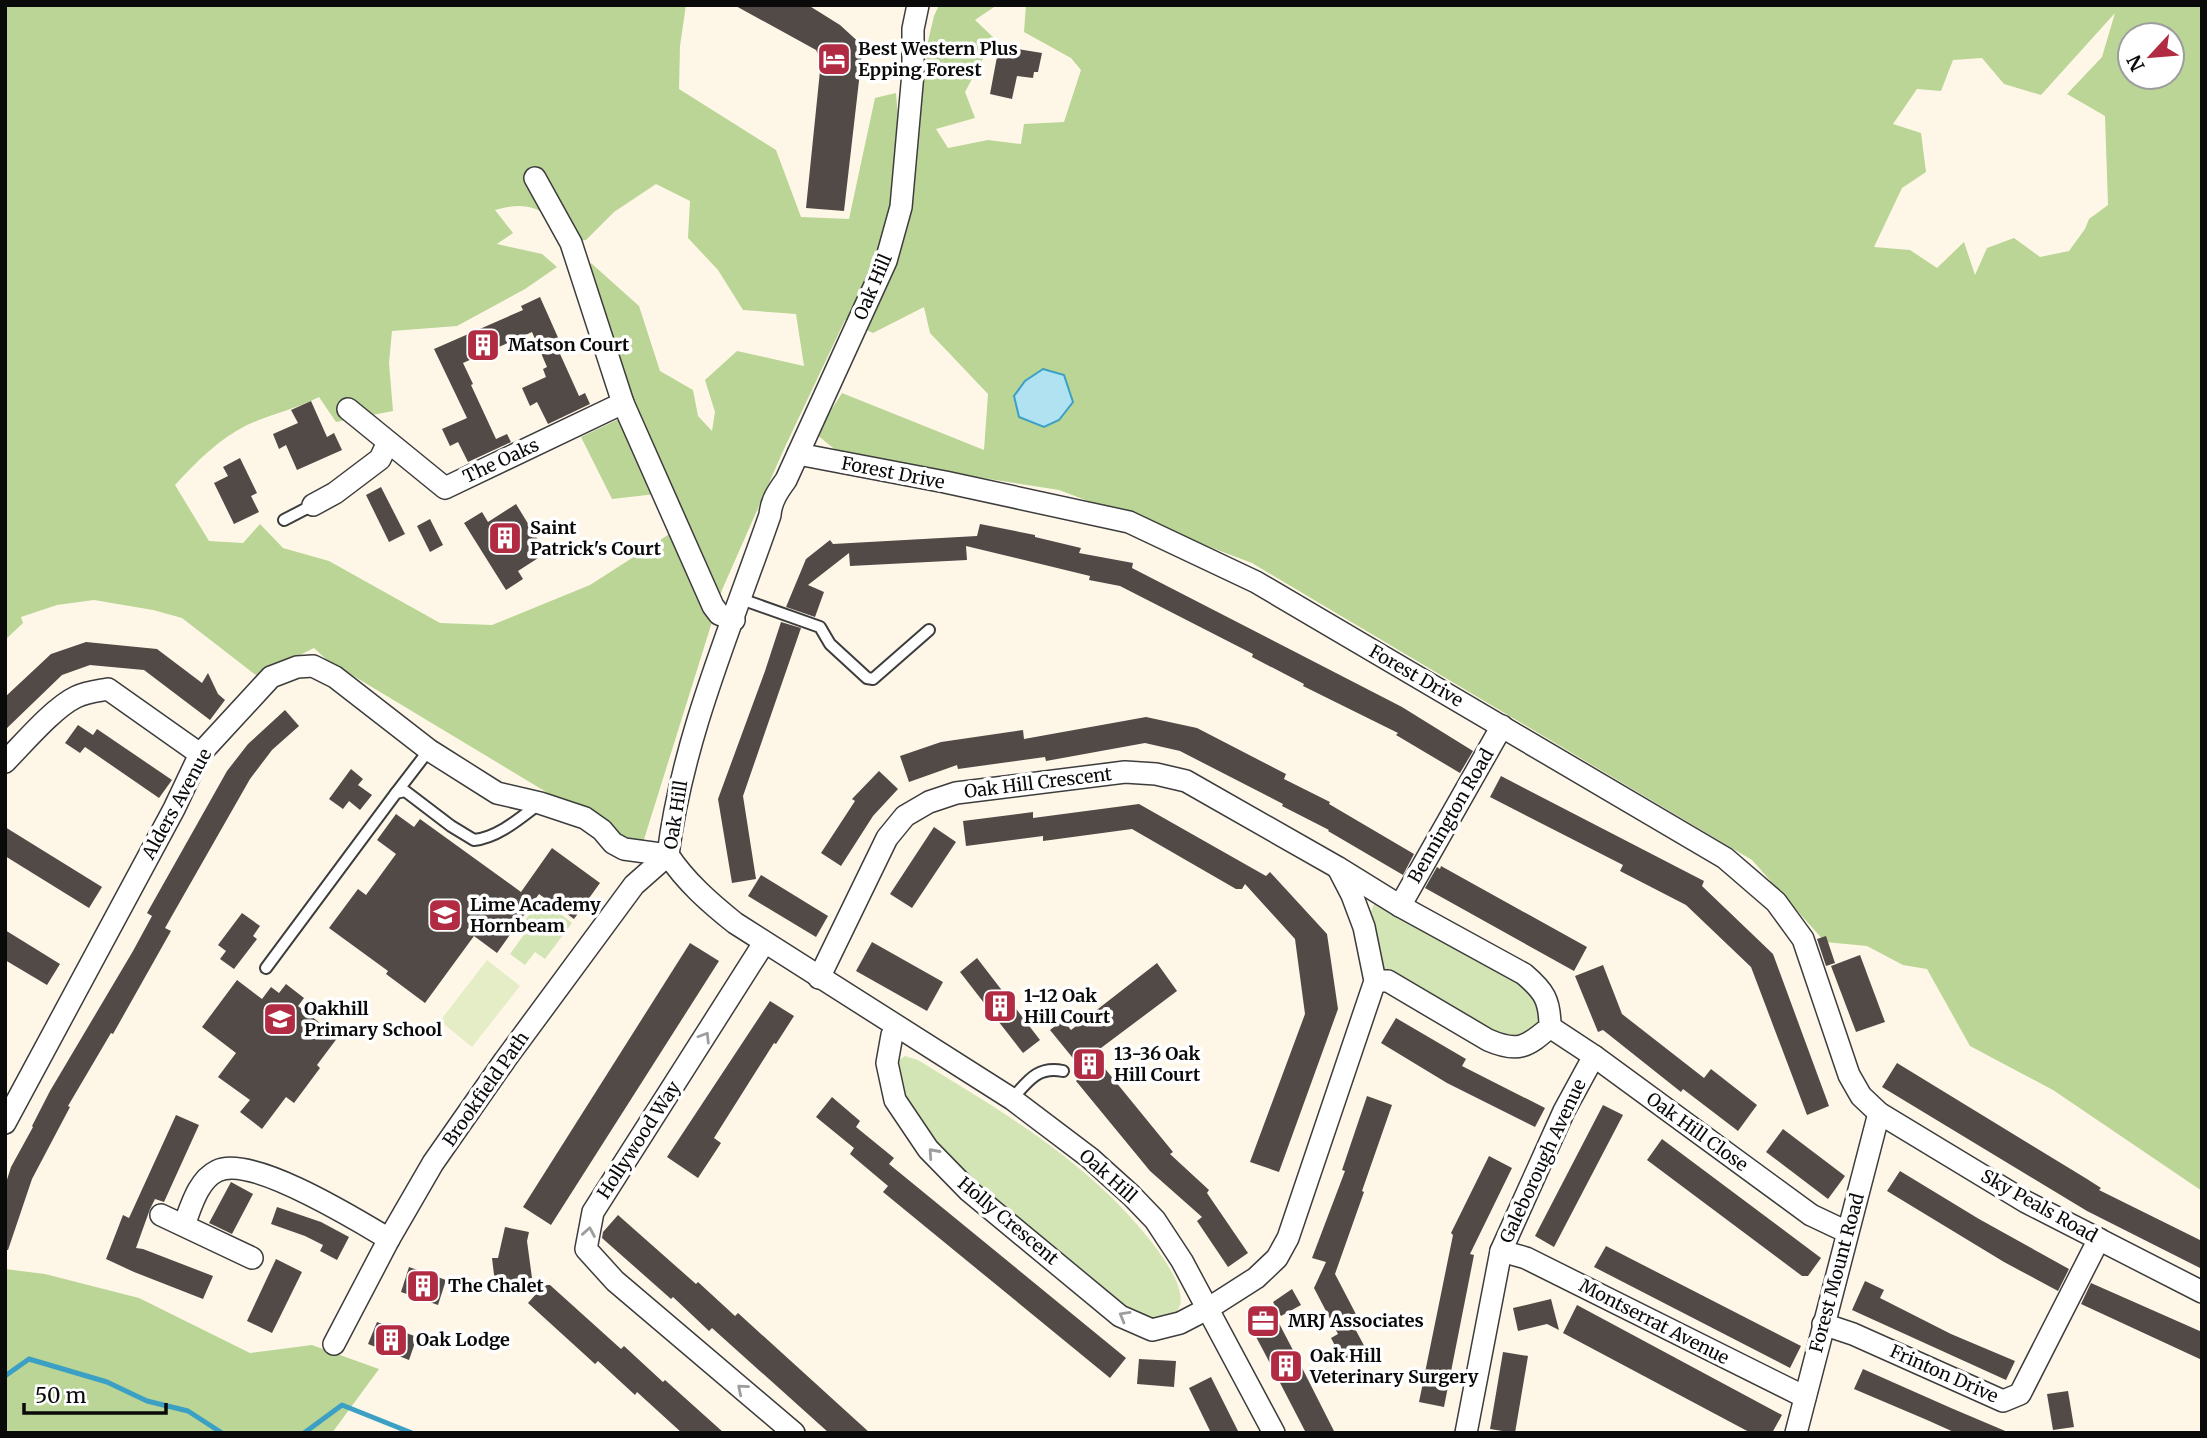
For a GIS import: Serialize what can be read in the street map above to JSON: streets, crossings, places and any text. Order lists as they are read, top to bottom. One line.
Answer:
{"streets":{"street":["Oak Hill","The Oaks","Forest Drive","Oak Hill Crescent","Alders Avenue","Bennington Road","Brookfield Path","Oak Hill Close","Hollywood Way","Galeborough Avenue","Sky Peals Road","Holly Crescent","Forest Mount Road","Montserrat Avenue","Frinton Drive"]},"crossings":[["Oak Hill","Forest Drive"],["Oak Hill","Oak Hill Crescent"],["Oak Hill","Alders Avenue"],["Oak Hill","Brookfield Path"],["Oak Hill","Hollywood Way"],["Oak Hill","Holly Crescent"],["Forest Drive","Bennington Road"],["Forest Drive","Sky Peals Road"],["Forest Drive","Forest Mount Road"],["Oak Hill Crescent","Bennington Road"],["Oak Hill Crescent","Oak Hill Close"],["Alders Avenue","Brookfield Path"],["Oak Hill Close","Galeborough Avenue"],["Oak Hill Close","Forest Mount Road"],["Galeborough Avenue","Montserrat Avenue"],["Sky Peals Road","Forest Mount Road"],["Sky Peals Road","Frinton Drive"],["Forest Mount Road","Montserrat Avenue"],["Forest Mount Road","Frinton Drive"]],"one_way":["Holly Crescent"],"places":{"hotel":["Best Western Plus Epping Forest"],"building":["Matson Court","Saint Patrick's Court","1-12 Oak Hill Court","13-36 Oak Hill Court","The Chalet","Oak Lodge","Oak Hill Veterinary Surgery"],"school or university":["Lime Academy Hornbeam","Oakhill Primary School"],"office":["MRJ Associates"]},"scale_bar":"50 m","north":"bottom left"}
